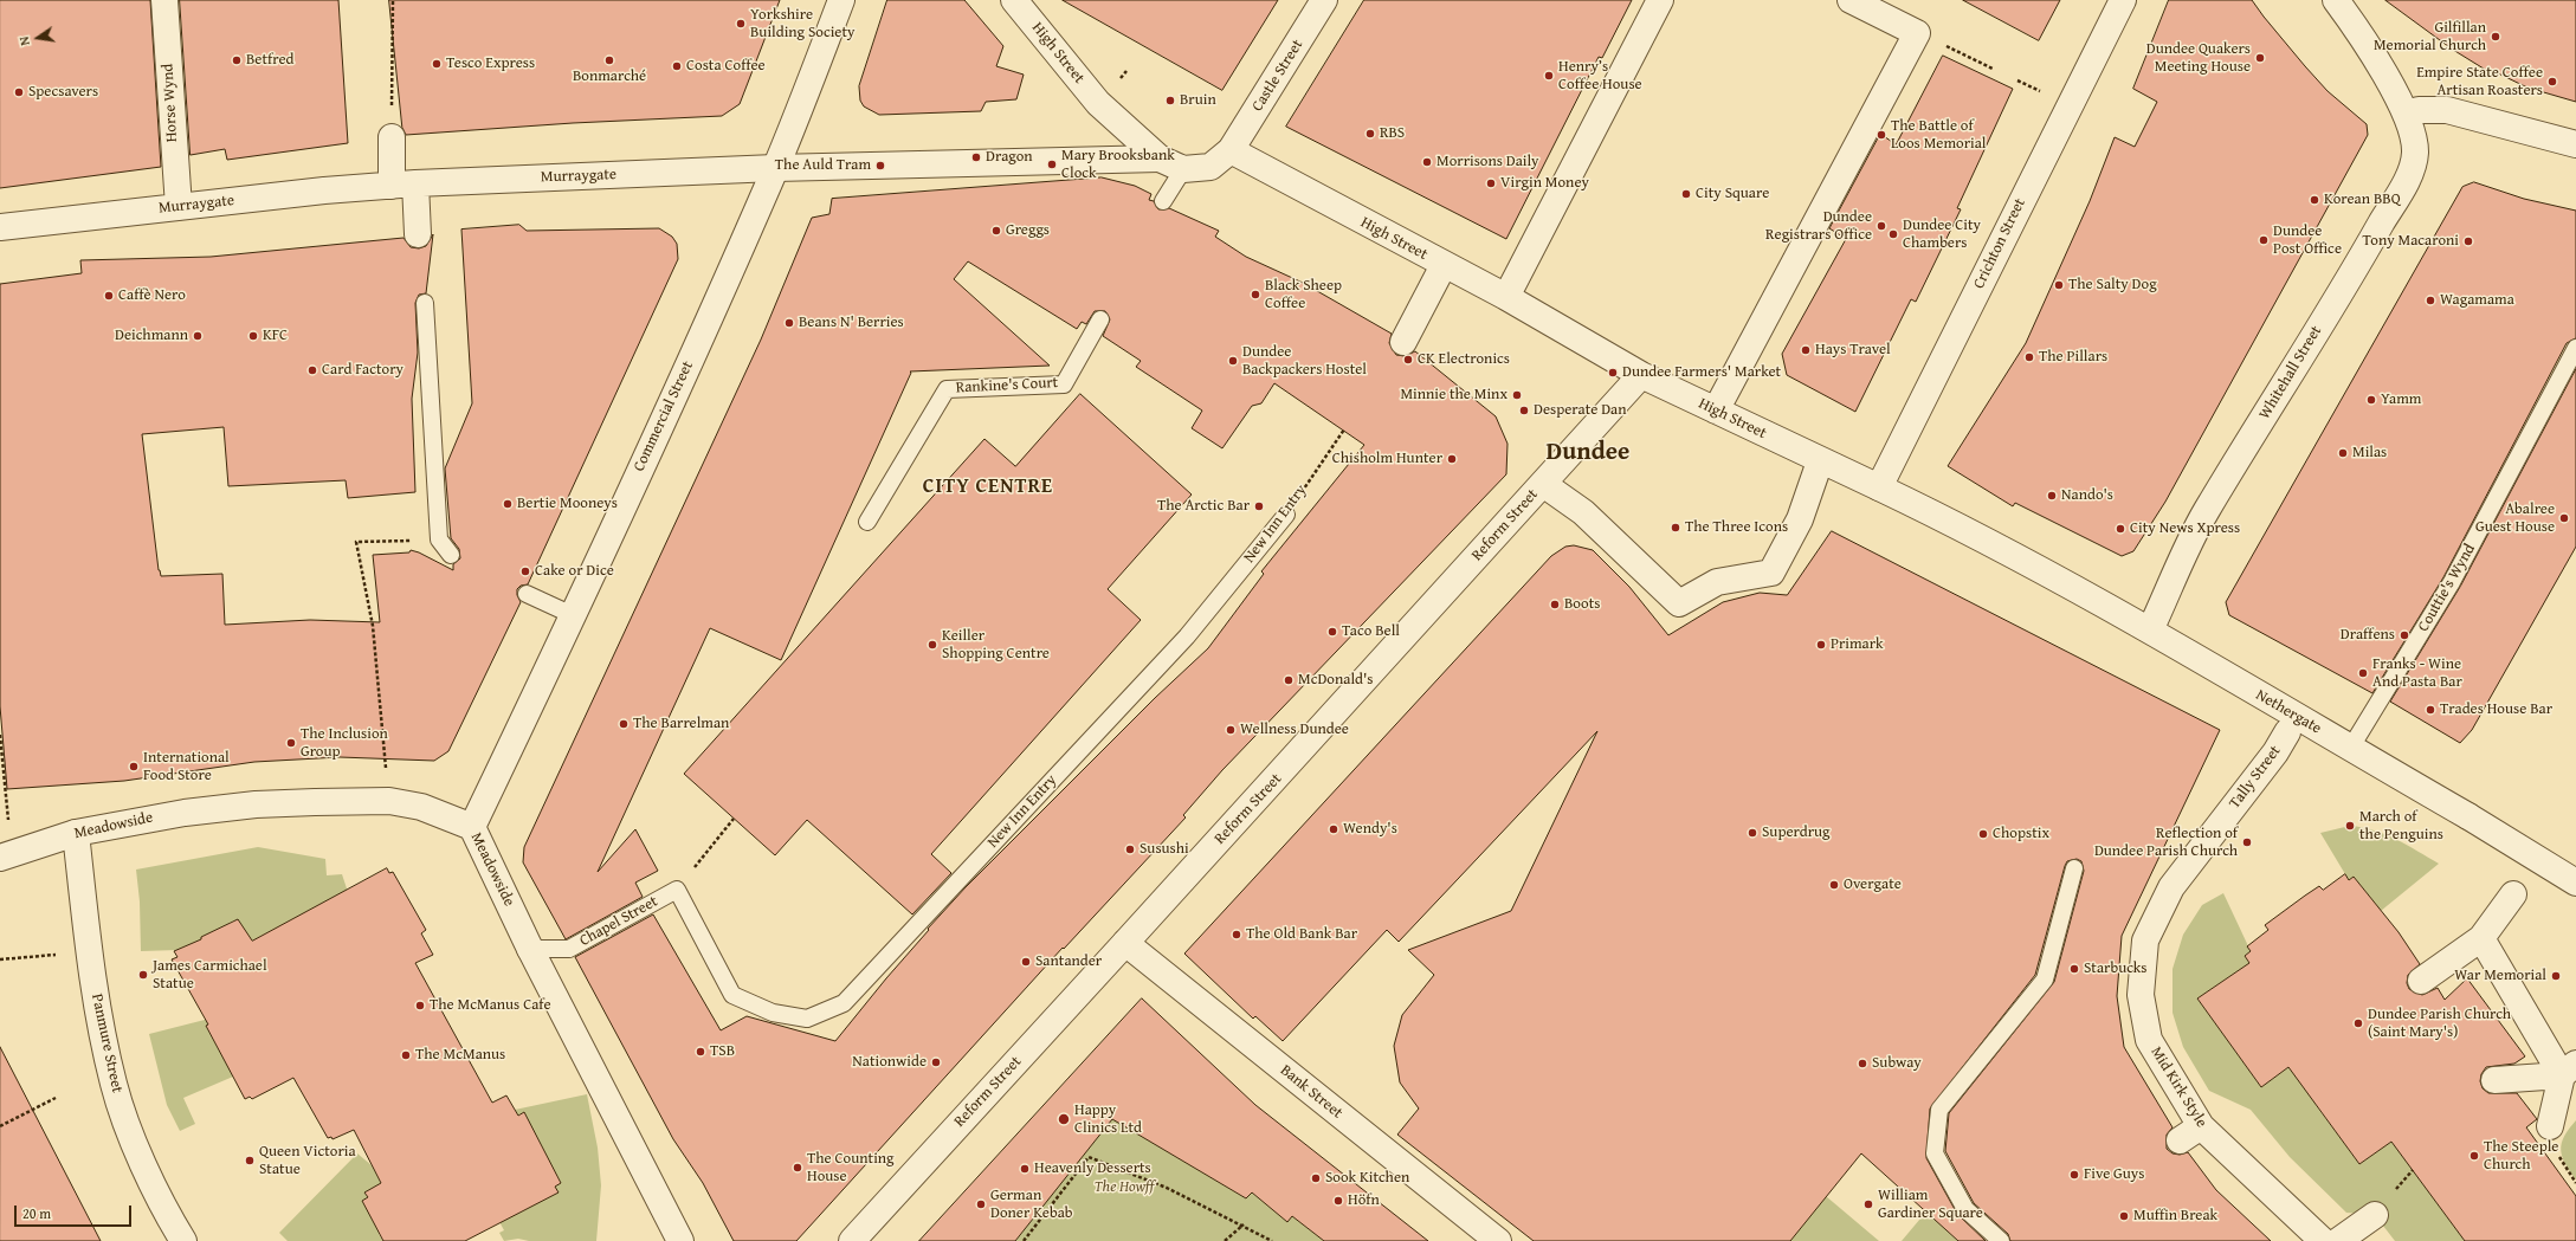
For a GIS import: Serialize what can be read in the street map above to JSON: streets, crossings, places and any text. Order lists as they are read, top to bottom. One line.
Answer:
{"streets":{"street":["High Street","Castle Street","Horse Wynd","Murraygate","Crichton Street","Whitehall Street","Commercial Street","Reform Street","Nethergate","Tally Street","Meadowside","Panmure Street","Mid Kirk Style","Bank Street"],"lane":["Rankine's Court","New Inn Entry","Couttie's Wynd","Chapel Street"]},"crossings":[["High Street","Castle Street"],["High Street","Murraygate"],["High Street","Crichton Street"],["High Street","Reform Street"],["High Street","Nethergate"],["Horse Wynd","Murraygate"],["Murraygate","Commercial Street"],["Whitehall Street","Nethergate"],["Commercial Street","Meadowside"],["New Inn Entry","Chapel Street"],["Reform Street","Bank Street"],["Couttie's Wynd","Nethergate"],["Tally Street","Mid Kirk Style"],["Meadowside","Chapel Street"],["Meadowside","Panmure Street"]],"districts":["Dundee","CITY CENTRE"],"parks":["The Howff"],"places":["Yorkshire Building Society","Gilfillan Memorial Church","Dundee Quakers Meeting House","Betfred","Bonmarché","Tesco Express","Costa Coffee","Henry’s Coffee House","Empire State Coffee Artisan Roasters","Specsavers","Bruin","RBS","The Battle of Loos Memorial","Dragon","Morrisons Daily","Mary Brooksbank Clock","The Auld Tram","Virgin Money","City Square","Korean BBQ","Dundee Registrars Office","Greggs","Dundee City Chambers","Dundee Post Office","Tony Macaroni","The Salty Dog","Black Sheep Coffee","Caffè Nero","Wagamama","Beans N' Berries","Deichmann","KFC","Hays Travel","The Pillars","CK Electronics","Dundee Backpackers Hostel","Card Factory","Dundee Farmers' Market","Minnie the Minx","Yamm","Desperate Dan","Milas","Chisholm Hunter","Nando's","Bertie Mooneys","The Arctic Bar","Abalree Guest House","The Three Icons","City News Xpress","Cake or Dice","Boots","Taco Bell","Draffens","Keiller Shopping Centre","Primark","Franks - Wine And Pasta Bar","McDonald's","Trades House Bar","The Barrelman","Wellness Dundee","The Inclusion Group","International Food Store","March of the Penguins","Wendy's","Superdrug","Chopstix","Reflection of Dundee Parish Church","Susushi","Overgate","The Old Bank Bar","Santander","Starbucks","James Carmichael Statue","War Memorial","The McManus Cafe","Dundee Parish Church (Saint Mary's)","TSB","The McManus","Nationwide","Subway","Happy Clinics Ltd","The Steeple Church","Queen Victoria Statue","The Counting House","Heavenly Desserts","Five Guys","Sook Kitchen","Höfn","German Doner Kebab","William Gardiner Square","Muffin Break"],"scale_bar":"20 m","north":"left"}
